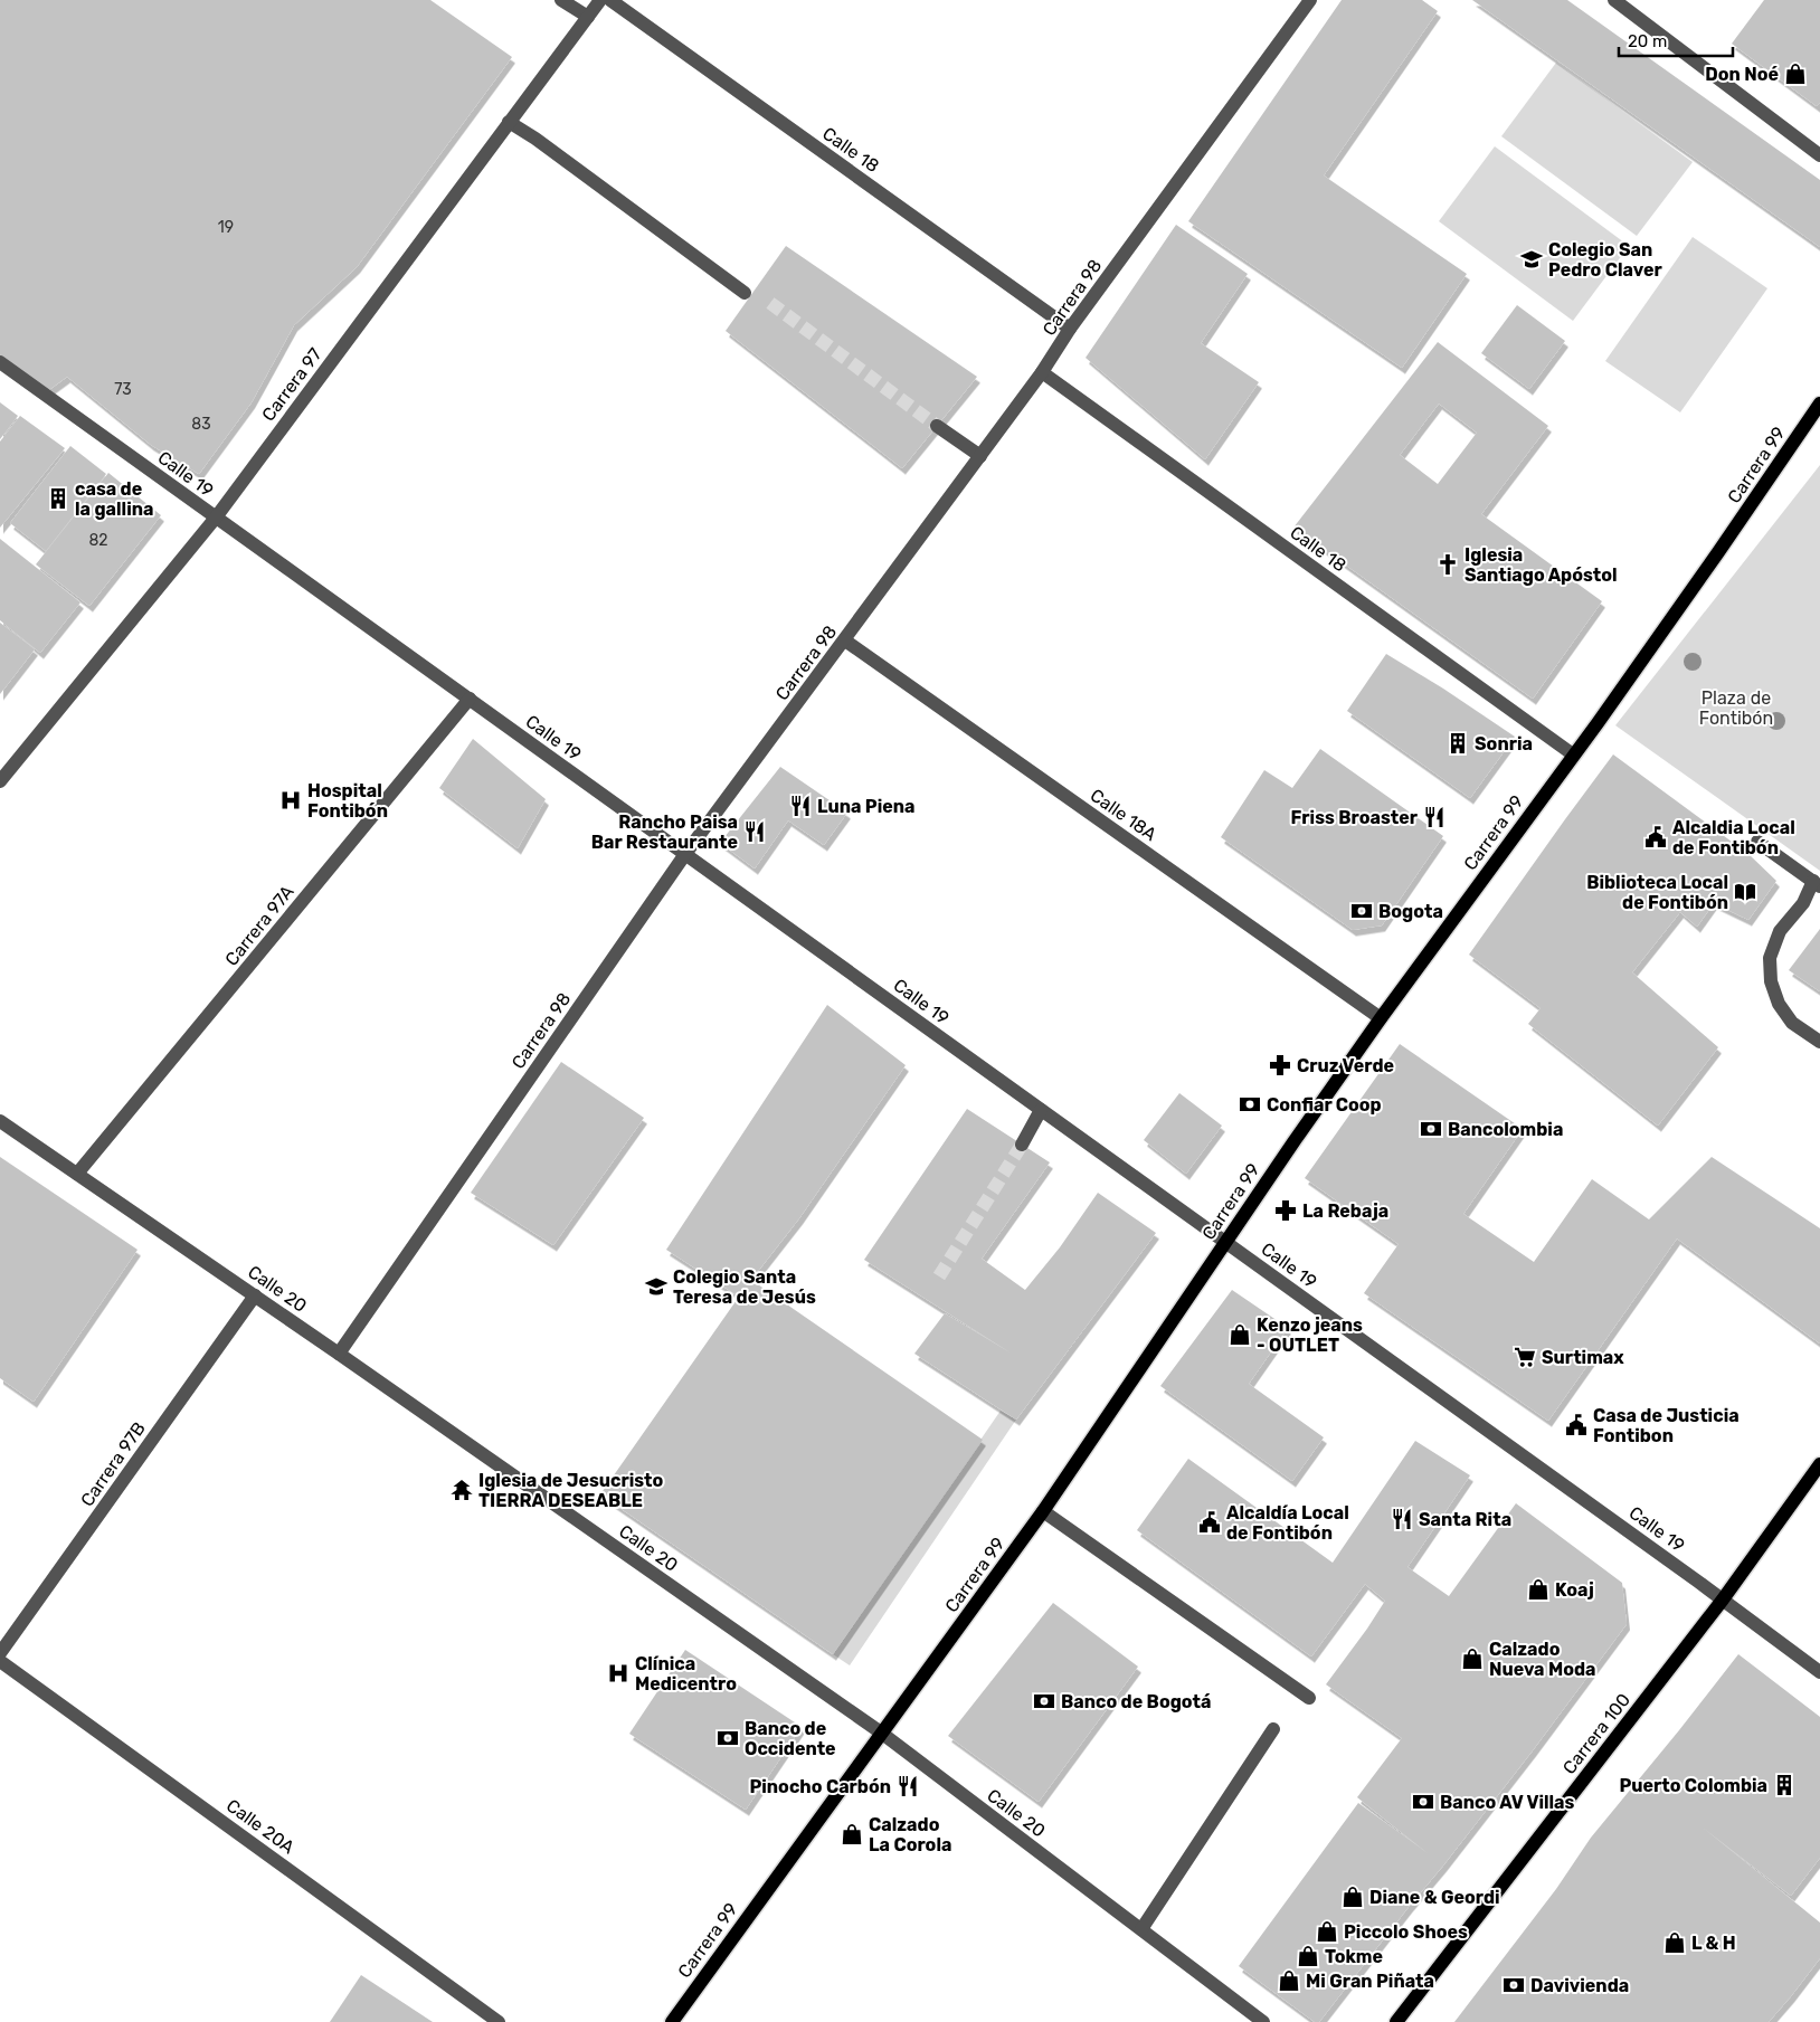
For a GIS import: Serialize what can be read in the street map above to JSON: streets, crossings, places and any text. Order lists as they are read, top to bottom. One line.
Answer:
{"streets":{"main road":["Carrera 99","Carrera 100"],"street":["Calle 18","Carrera 98","Carrera 97","Calle 19","Calle 18A","Carrera 97A","Calle 20","Carrera 97B","Calle 20A"]},"crossings":[["Calle 18","Carrera 98"],["Calle 18","Carrera 99"],["Carrera 98","Calle 19"],["Carrera 98","Calle 18A"],["Carrera 98","Calle 20"],["Carrera 97","Calle 19"],["Carrera 99","Calle 19"],["Carrera 99","Calle 18A"],["Carrera 99","Calle 20"],["Calle 19","Carrera 97A"],["Calle 19","Carrera 100"],["Carrera 97A","Calle 20"],["Calle 20","Carrera 97B"]],"parks":["Plaza de Fontibón"],"places":{"shop":["Don Noé","Kenzo jeans - OUTLET","Koaj","Calzado Nueva Moda","Calzado La Corola","Diane & Geordi","Piccolo Shoes","L & H","Tokme","Mi Gran Piñata"],"school or university":["Colegio San Pedro Claver","Colegio Santa Teresa de Jesús"],"building":["casa de la gallina","Sonria","Puerto Colombia"],"church":["Iglesia Santiago Apóstol"],"hospital":["Hospital Fontibón","Clínica Medicentro"],"restaurant":["Luna Piena","Friss Broaster","Rancho Paisa Bar Restaurante","Santa Rita","Pinocho Carbón"],"public building":["Alcaldia Local de Fontibón","Casa de Justicia Fontibon","Alcaldía Local de Fontibón"],"library":["Biblioteca Local de Fontibón"],"bank":["Bogota","Confiar Coop","Bancolombia","Banco de Bogotá","Banco de Occidente","Banco AV Villas","Davivienda"],"pharmacy":["Cruz Verde","La Rebaja"],"supermarket":["Surtimax"],"temple":["Iglesia de Jesucristo TIERRA DESEABLE"]},"house_numbers":["19","73","83","82"],"scale_bar":"20 m"}
